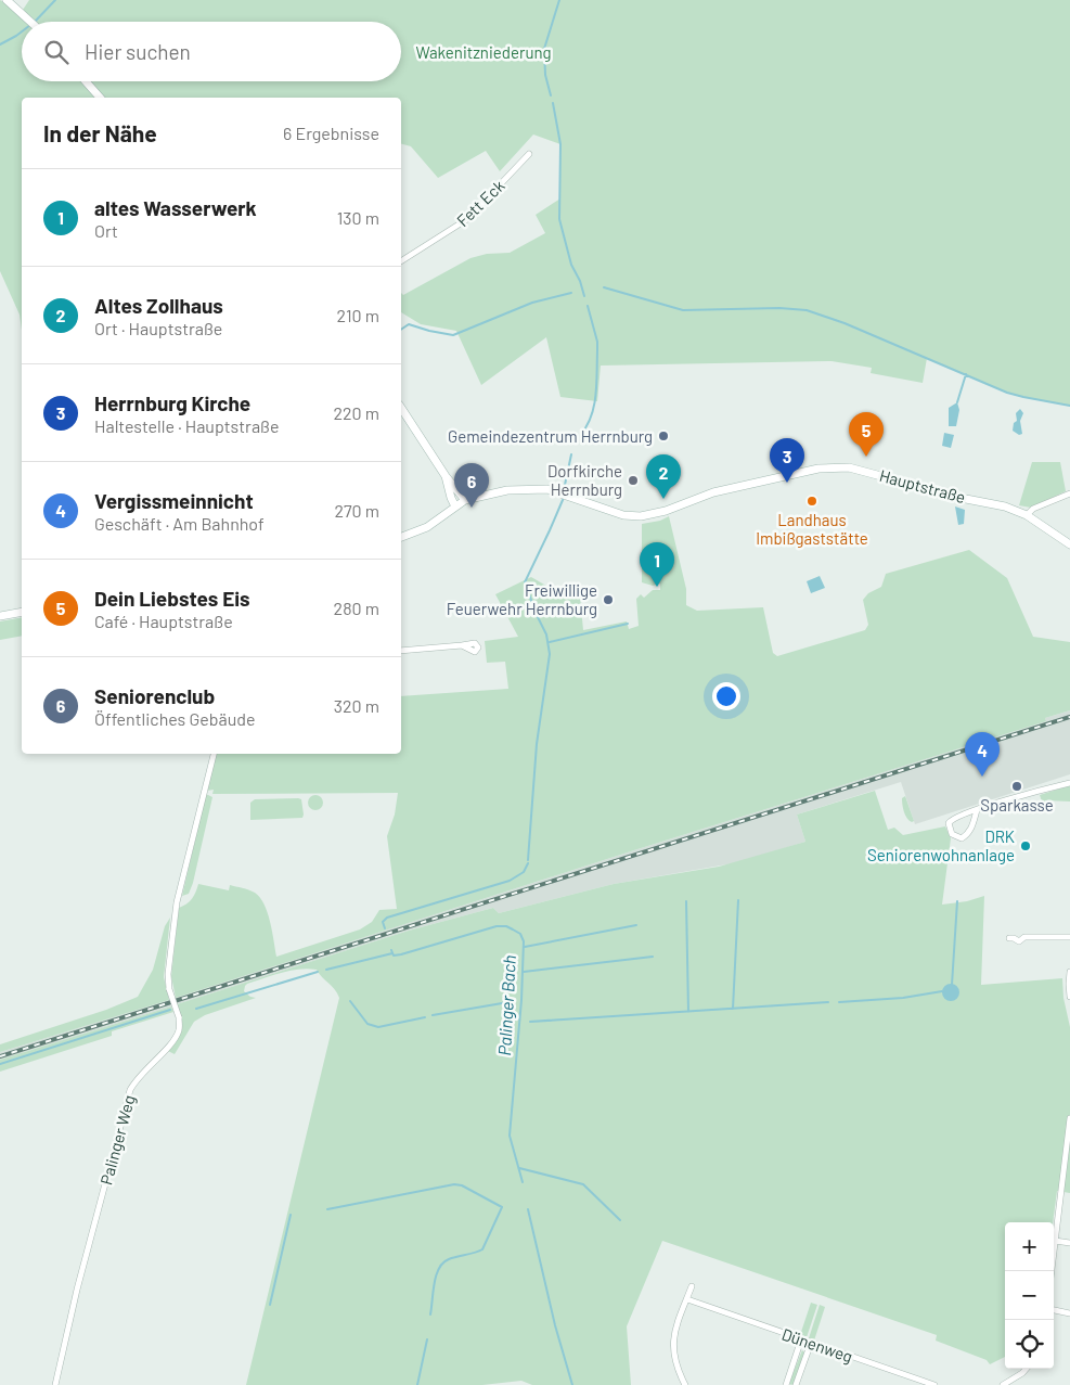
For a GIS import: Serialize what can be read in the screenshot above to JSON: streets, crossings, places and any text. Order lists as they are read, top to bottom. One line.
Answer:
{"streets":{"main road":["Hauptstraße"],"street":["Fett Eck","Palinger Weg","Dünenweg"]},"water":["Palinger Bach"],"parks":["Wakenitzniederung"],"places":["Gemeindezentrum Herrnburg","Dorfkirche Herrnburg","Landhaus Imbißgaststätte","Freiwillige Feuerwehr Herrnburg","Sparkasse","DRK Seniorenwohnanlage"],"page":{"search":"Hier suchen","heading":["In der Nähe","6 Ergebnisse"],"list":[{"mark":"1","name":"altes Wasserwerk","note":"Ort","value":"130 m"},{"mark":"2","name":"Altes Zollhaus","note":"Ort · Hauptstraße","value":"210 m"},{"mark":"3","name":"Herrnburg Kirche","note":"Haltestelle · Hauptstraße","value":"220 m"},{"mark":"4","name":"Vergissmeinnicht","note":"Geschäft · Am Bahnhof","value":"270 m"},{"mark":"5","name":"Dein Liebstes Eis","note":"Café · Hauptstraße","value":"280 m"},{"mark":"6","name":"Seniorenclub","note":"Öffentliches Gebäude","value":"320 m"}],"pins":["5","3","2","6","1","4"],"map_buttons":["+","−"]}}
